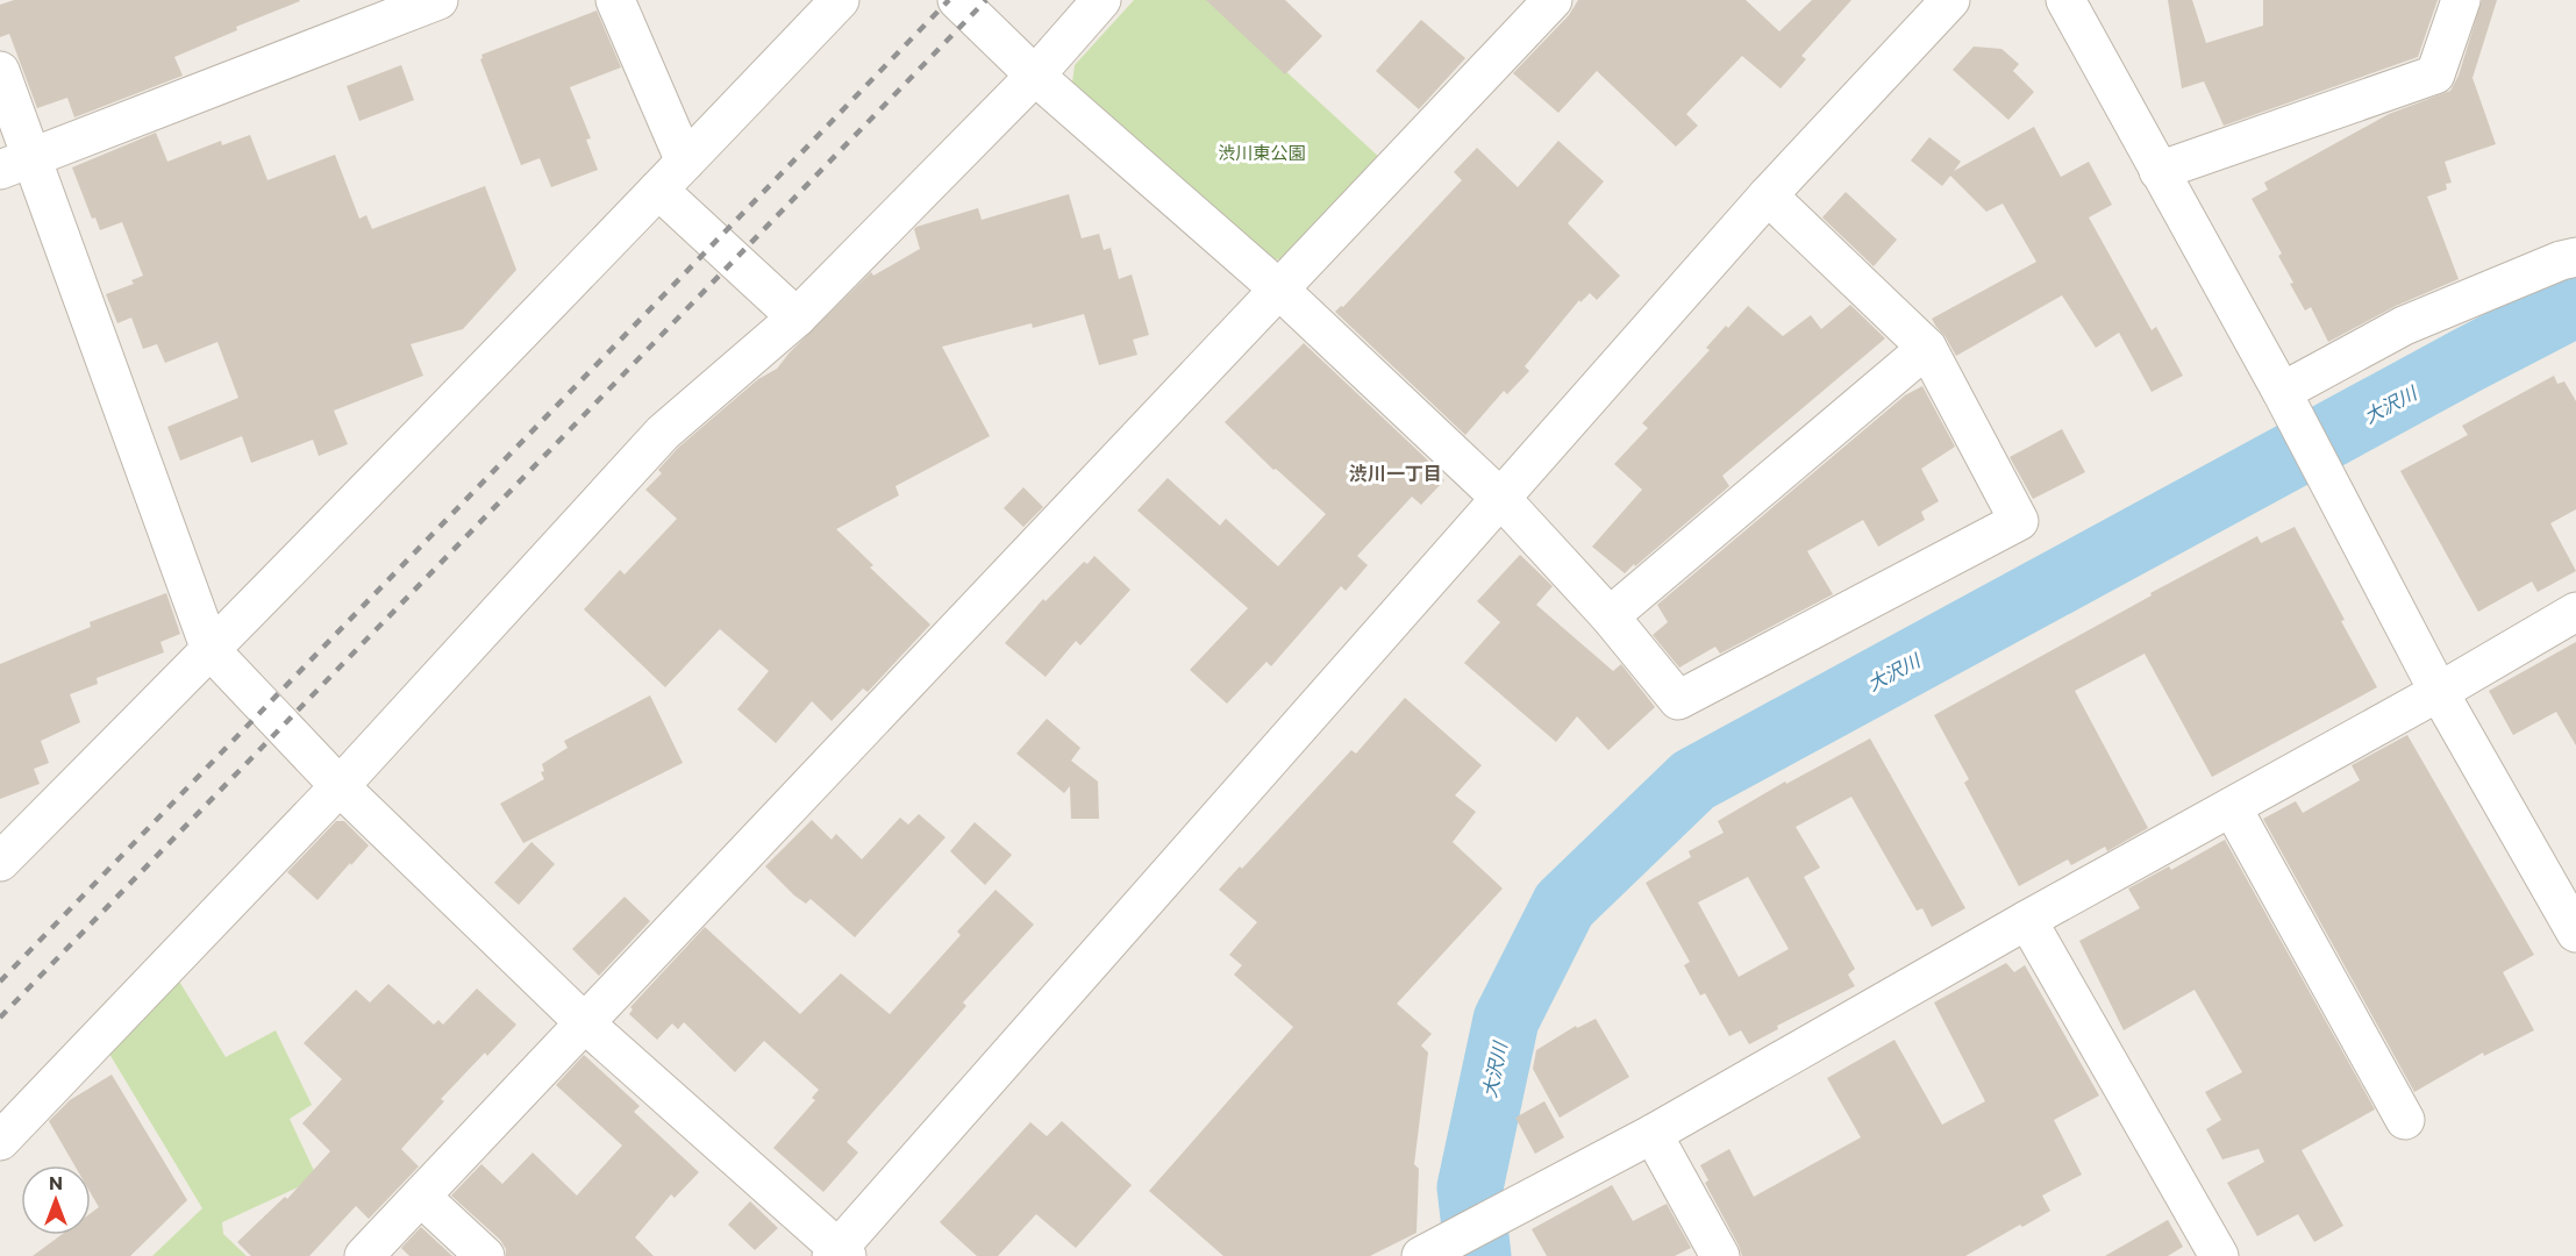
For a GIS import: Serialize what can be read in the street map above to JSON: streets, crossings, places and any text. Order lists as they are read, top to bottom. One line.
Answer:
{"districts":["渋川一丁目"],"water":["大沢川"],"parks":["渋川東公園"],"north":"top"}
